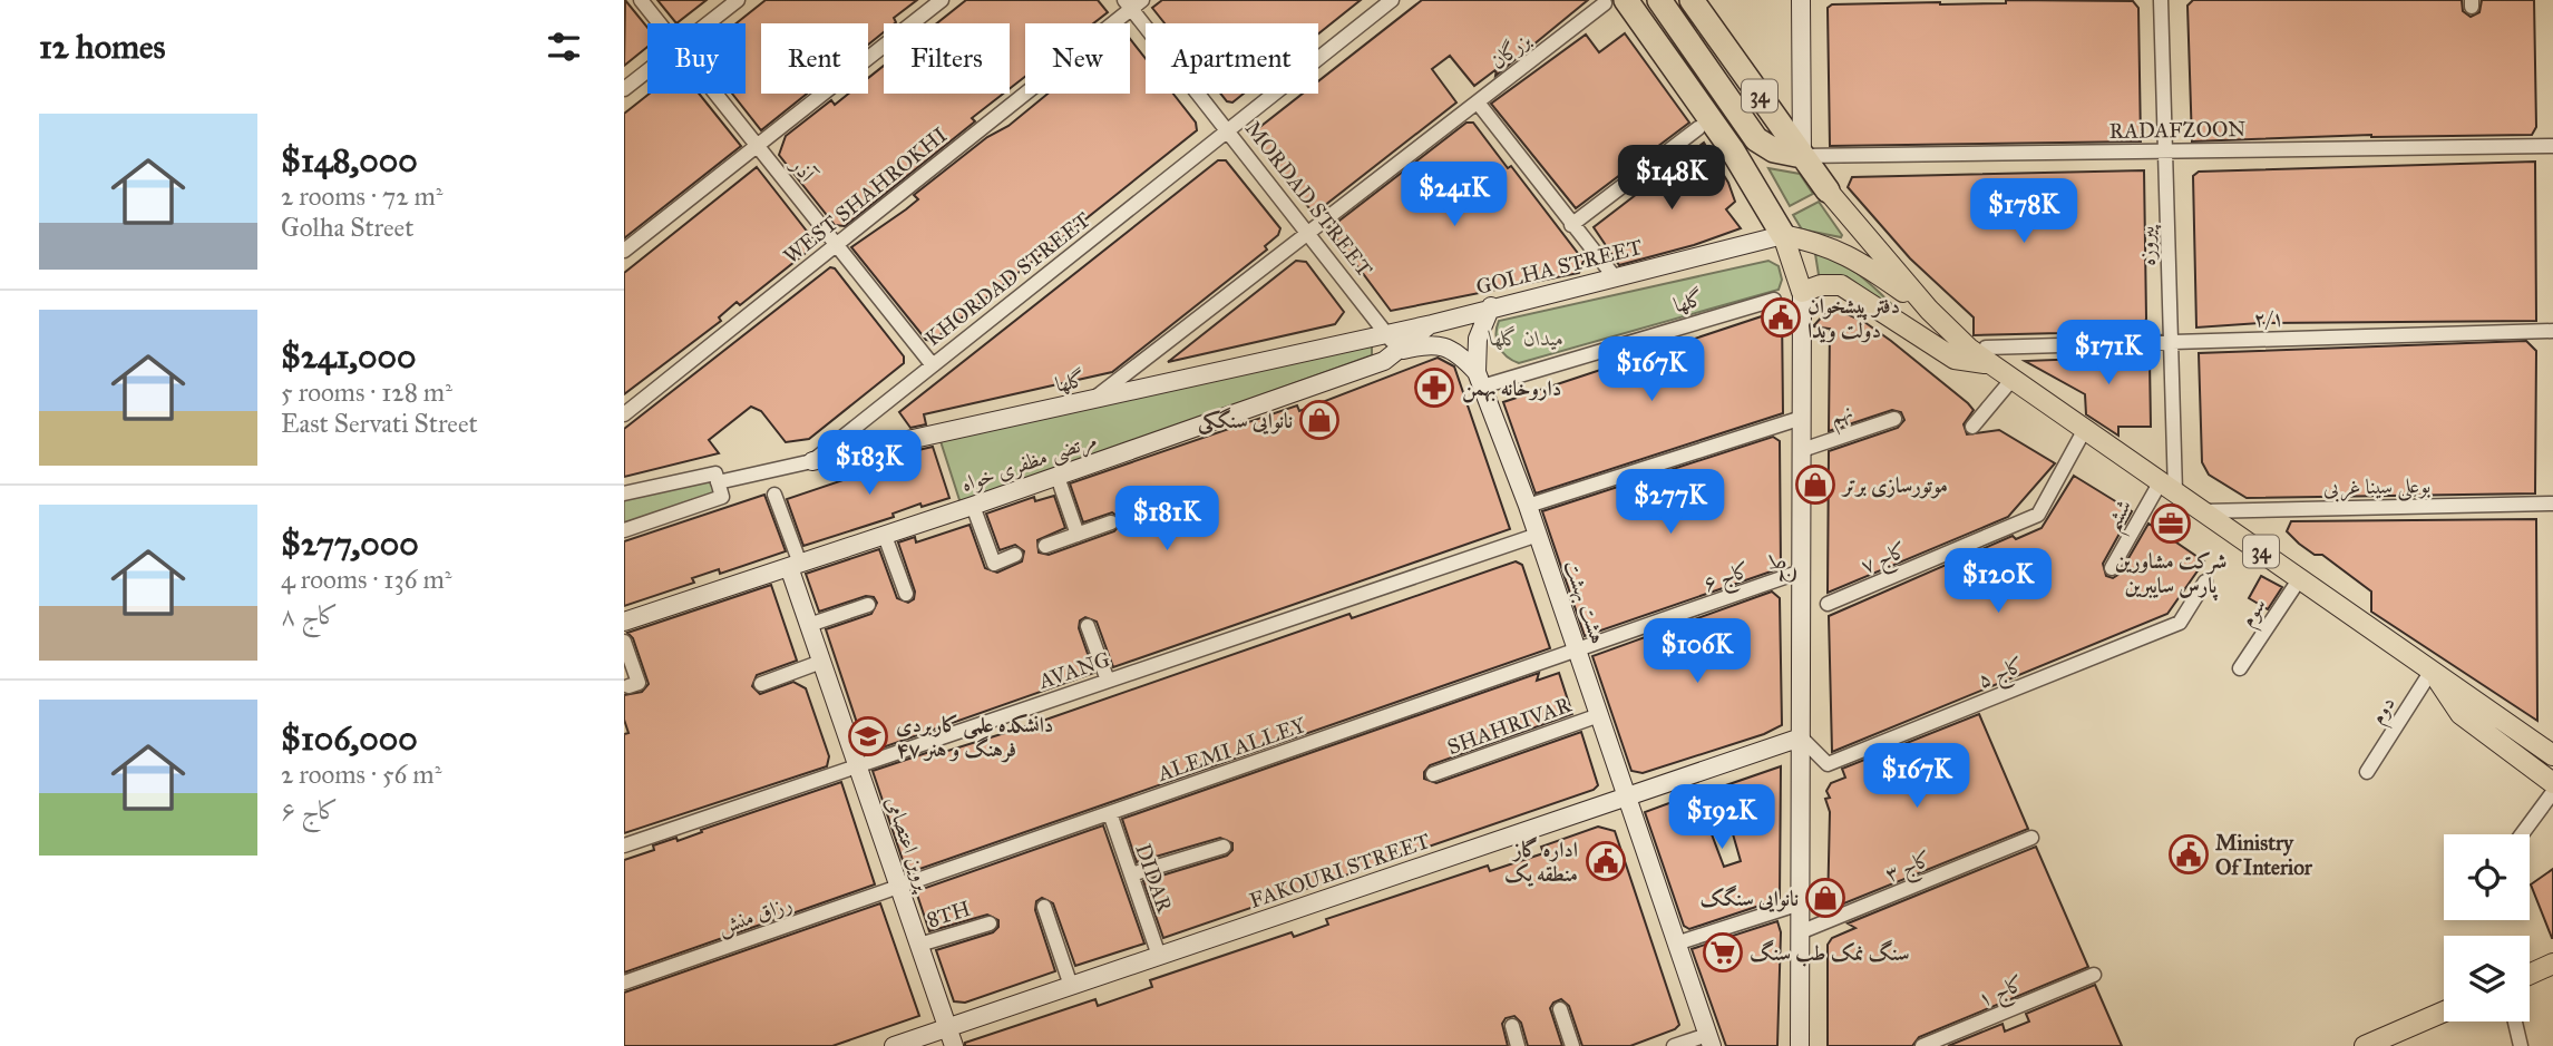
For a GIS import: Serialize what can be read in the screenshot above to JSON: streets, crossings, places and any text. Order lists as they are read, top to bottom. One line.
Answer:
{"streets":{"highway":["34"],"main road":["GOLHA STREET","گلها","مرتضی مظفری خواه","کاج","هشت بهشت","پروین اعتصامی","FAKOURI STREET"],"street":["بزرگان","RADAFZOON","آذر","WEST SHAHROKHI","MORDAD STREET","پیروزه","KHORDAD STREET","۲/۱","نهم","بوعلی سینا غربی","ششم","کاج ۷","کاج ۶","سوم","AVANG","کاج ۵","دوم","SHAHRIVAR","ALEMI ALLEY","کاج ۳","DIDAR","8TH","رزاق منش","کاج ۱"]},"crossings":[["بزرگان","34"],["بزرگان","MORDAD STREET"],["بزرگان","گلها"],["34","RADAFZOON"],["34","پیروزه"],["34","GOLHA STREET"],["34","۲/۱"],["34","بوعلی سینا غربی"],["34","ششم"],["34","کاج ۷"],["34","کاج"],["34","سوم"],["34","دوم"],["RADAFZOON","پیروزه"],["آذر","WEST SHAHROKHI"],["آذر","KHORDAD STREET"],["WEST SHAHROKHI","MORDAD STREET"],["MORDAD STREET","GOLHA STREET"],["MORDAD STREET","KHORDAD STREET"],["MORDAD STREET","گلها"],["MORDAD STREET","مرتضی مظفری خواه"],["پیروزه","۲/۱"],["پیروزه","ششم"],["GOLHA STREET","گلها"],["GOLHA STREET","مرتضی مظفری خواه"],["GOLHA STREET","کاج"],["GOLHA STREET","هشت بهشت"],["KHORDAD STREET","گلها"],["گلها","هشت بهشت"],["نهم","کاج"],["مرتضی مظفری خواه","پروین اعتصامی"],["کاج","کاج ۶"],["کاج","کاج ۵"],["کاج","کاج ۳"],["کاج","FAKOURI STREET"],["کاج ۶","هشت بهشت"],["کاج ۶","ALEMI ALLEY"],["هشت بهشت","AVANG"],["هشت بهشت","SHAHRIVAR"],["هشت بهشت","ALEMI ALLEY"],["هشت بهشت","FAKOURI STREET"],["AVANG","پروین اعتصامی"],["کاج ۵","FAKOURI STREET"],["ALEMI ALLEY","پروین اعتصامی"],["ALEMI ALLEY","DIDAR"],["ALEMI ALLEY","رزاق منش"],["پروین اعتصامی","FAKOURI STREET"],["پروین اعتصامی","8TH"],["پروین اعتصامی","رزاق منش"],["FAKOURI STREET","DIDAR"]],"parks":["میدان گلها"],"places":{"public building":["دفتر پیشخوان دولت ویدا","Ministry Of Interior","اداره گاز منطقه یک"],"pharmacy":["داروخانه بهمن"],"shop":["نانوایی سنگکی","موتورسازی برتر","نانوایی سنگک"],"office":["شرکت مشاورین پارس سایبرین"],"school or university":["دانشکده علمی کاربردی فرهنگ و هنر ۴۷"],"supermarket":["سنگ نمک طب سنگ"]},"page":{"heading":"12 homes","chip":["Buy","Rent","Filters","New","Apartment"],"list":[{"name":"$148,000","note":"2 rooms · 72 m² · Golha Street"},{"name":"$241,000","note":"5 rooms · 128 m² · East Servati Street"},{"name":"$277,000","note":"4 rooms · 136 m² · کاج ۸"},{"name":"$106,000","note":"2 rooms · 56 m² · کاج ۶"}],"price":["$148K","$241K","$178K","$171K","$167K","$183K","$277K","$181K","$120K","$106K","$167K","$192K"]}}
